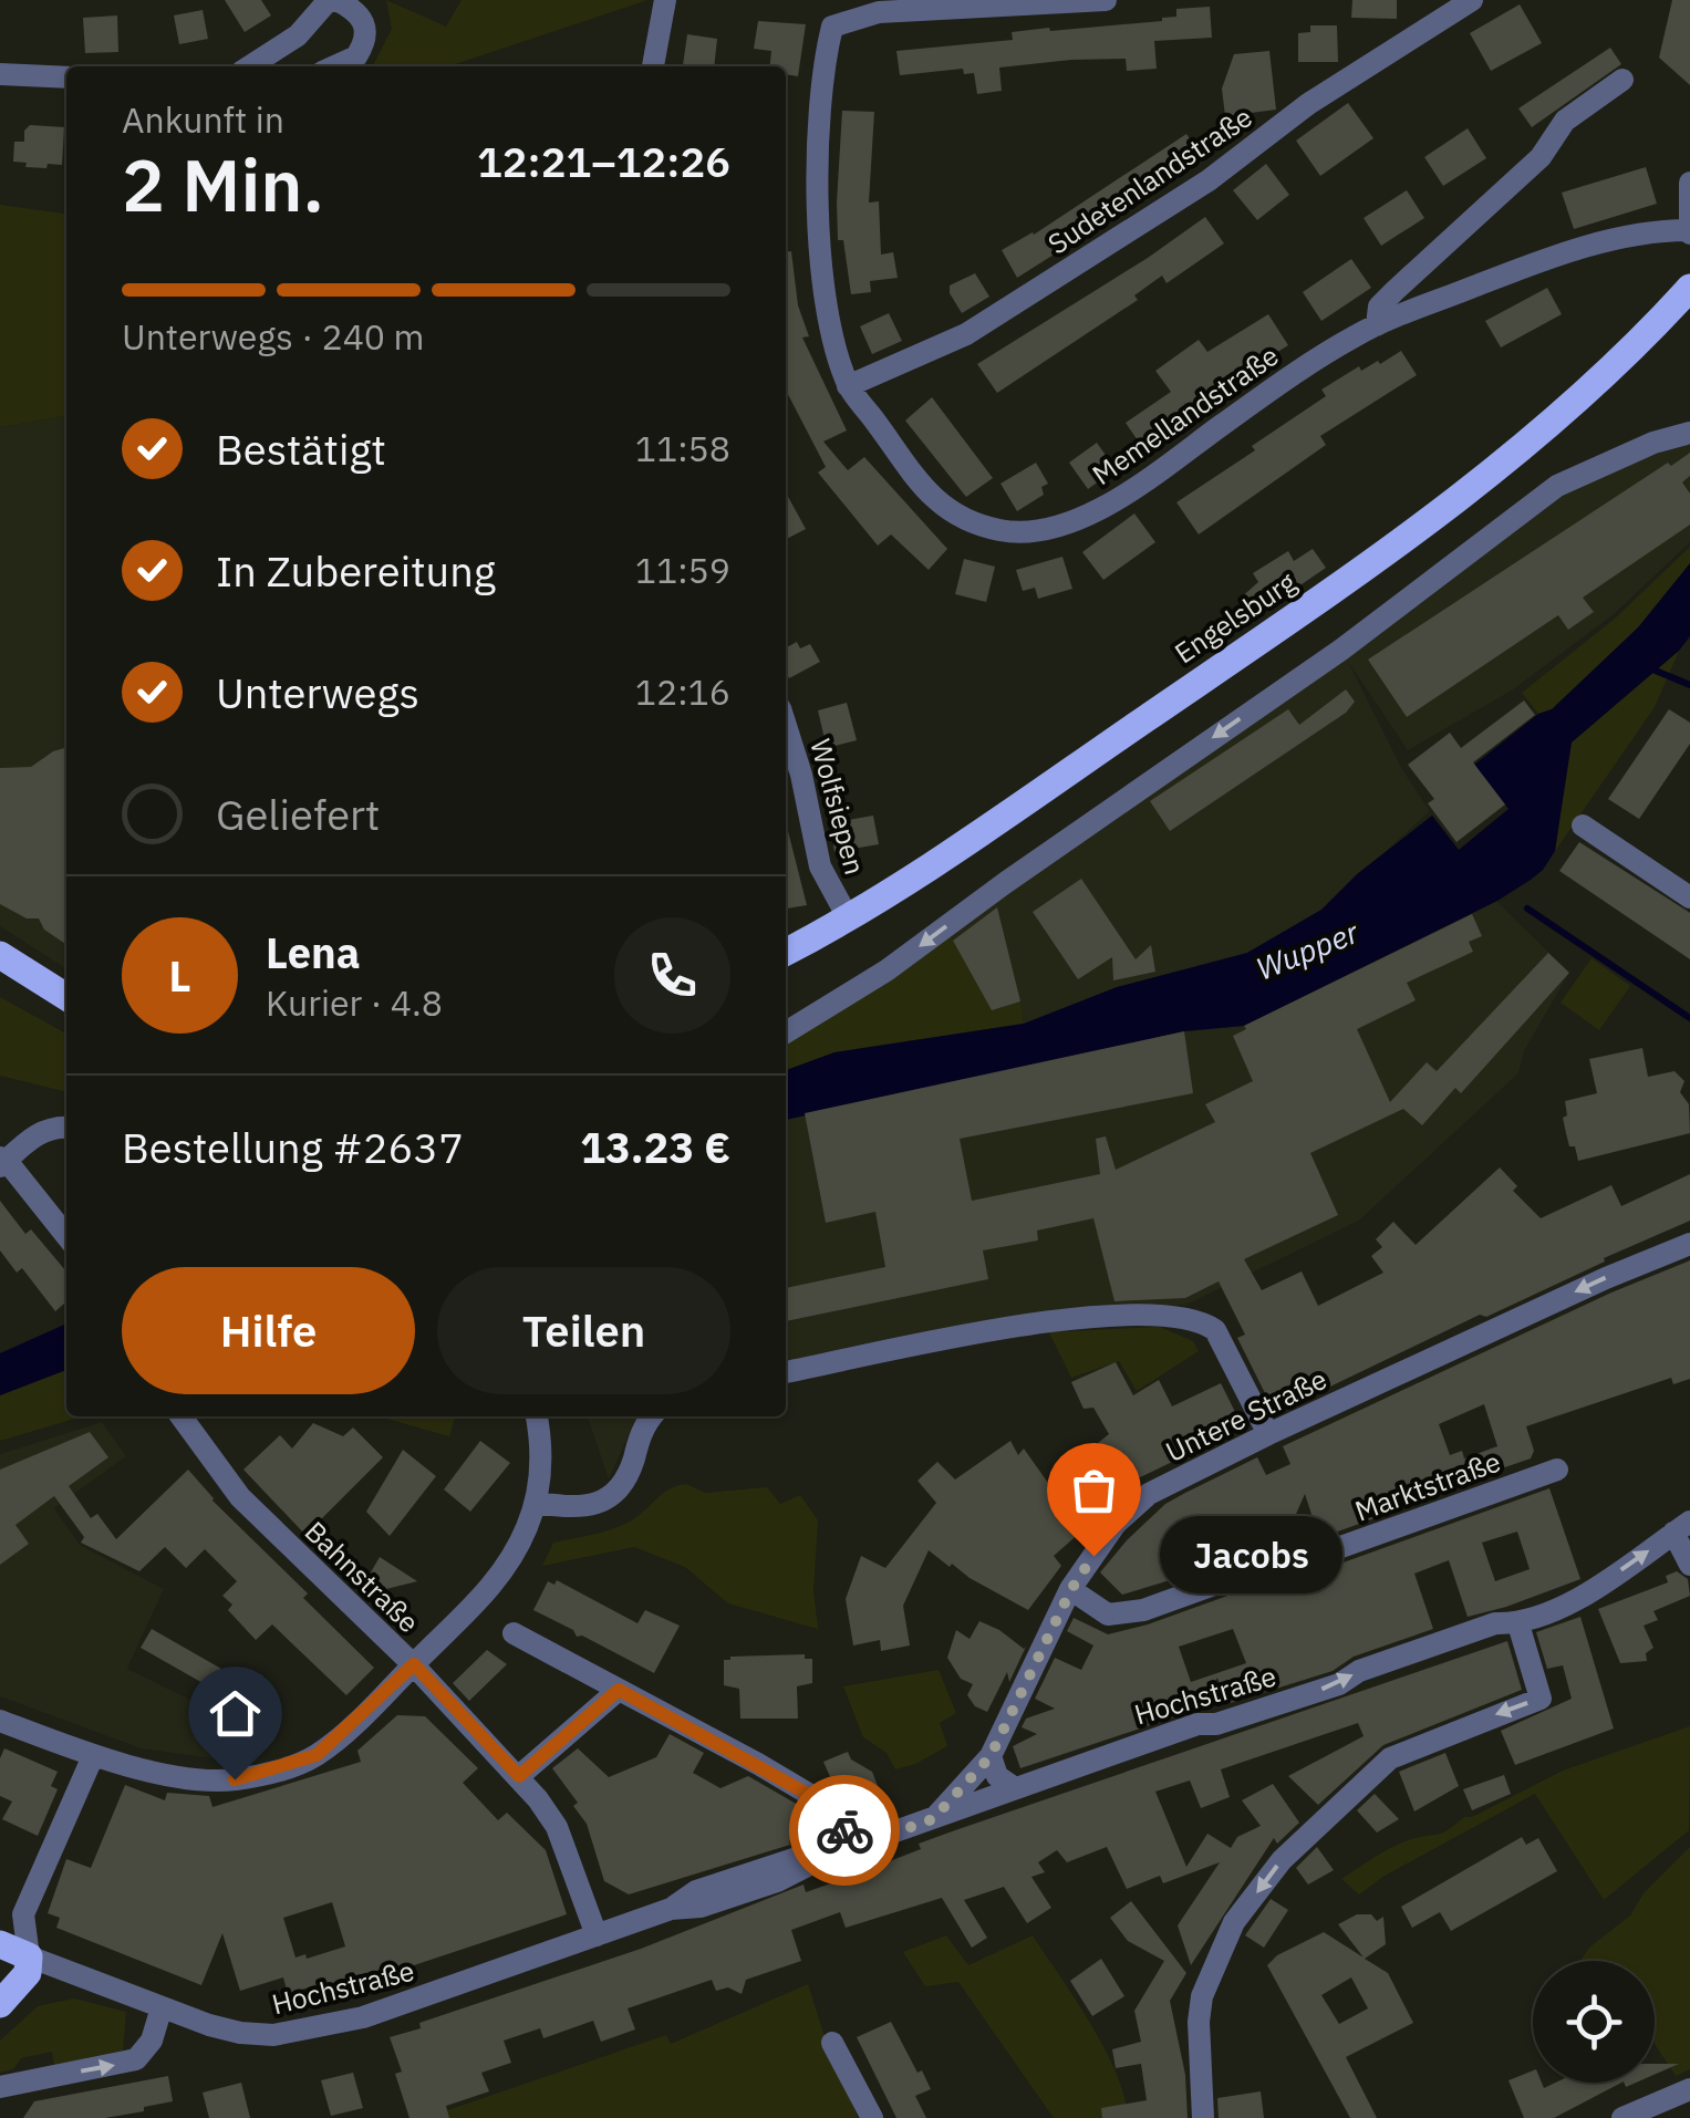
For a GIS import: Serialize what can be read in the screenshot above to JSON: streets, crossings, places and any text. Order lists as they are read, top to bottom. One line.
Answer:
{"streets":{"main road":["Engelsburg"],"street":["Sudetenlandstraße","Memellandstraße","Wolfsiepen","Untere Straße","Marktstraße","Bahnstraße","Hochstraße"]},"crossings":[["Sudetenlandstraße","Memellandstraße"],["Engelsburg","Wolfsiepen"],["Untere Straße","Marktstraße"],["Untere Straße","Hochstraße"],["Bahnstraße","Hochstraße"]],"one_way":["Untere Straße","Hochstraße"],"water":["Wupper"],"places":["Jacobs"],"page":{"heading":["2 Min.","Ankunft in","12:21–12:26"],"panel":["Lena","Kurier · 4.8","Bestellung #2637","13.23 €"],"bar":"Unterwegs · 240 m","list":[["Bestätigt","11:58"],["In Zubereitung","11:59"],["Unterwegs","12:16"],"Geliefert"],"round":"L","buttons":["Hilfe","Teilen"],"bubble":"Jacobs"}}
